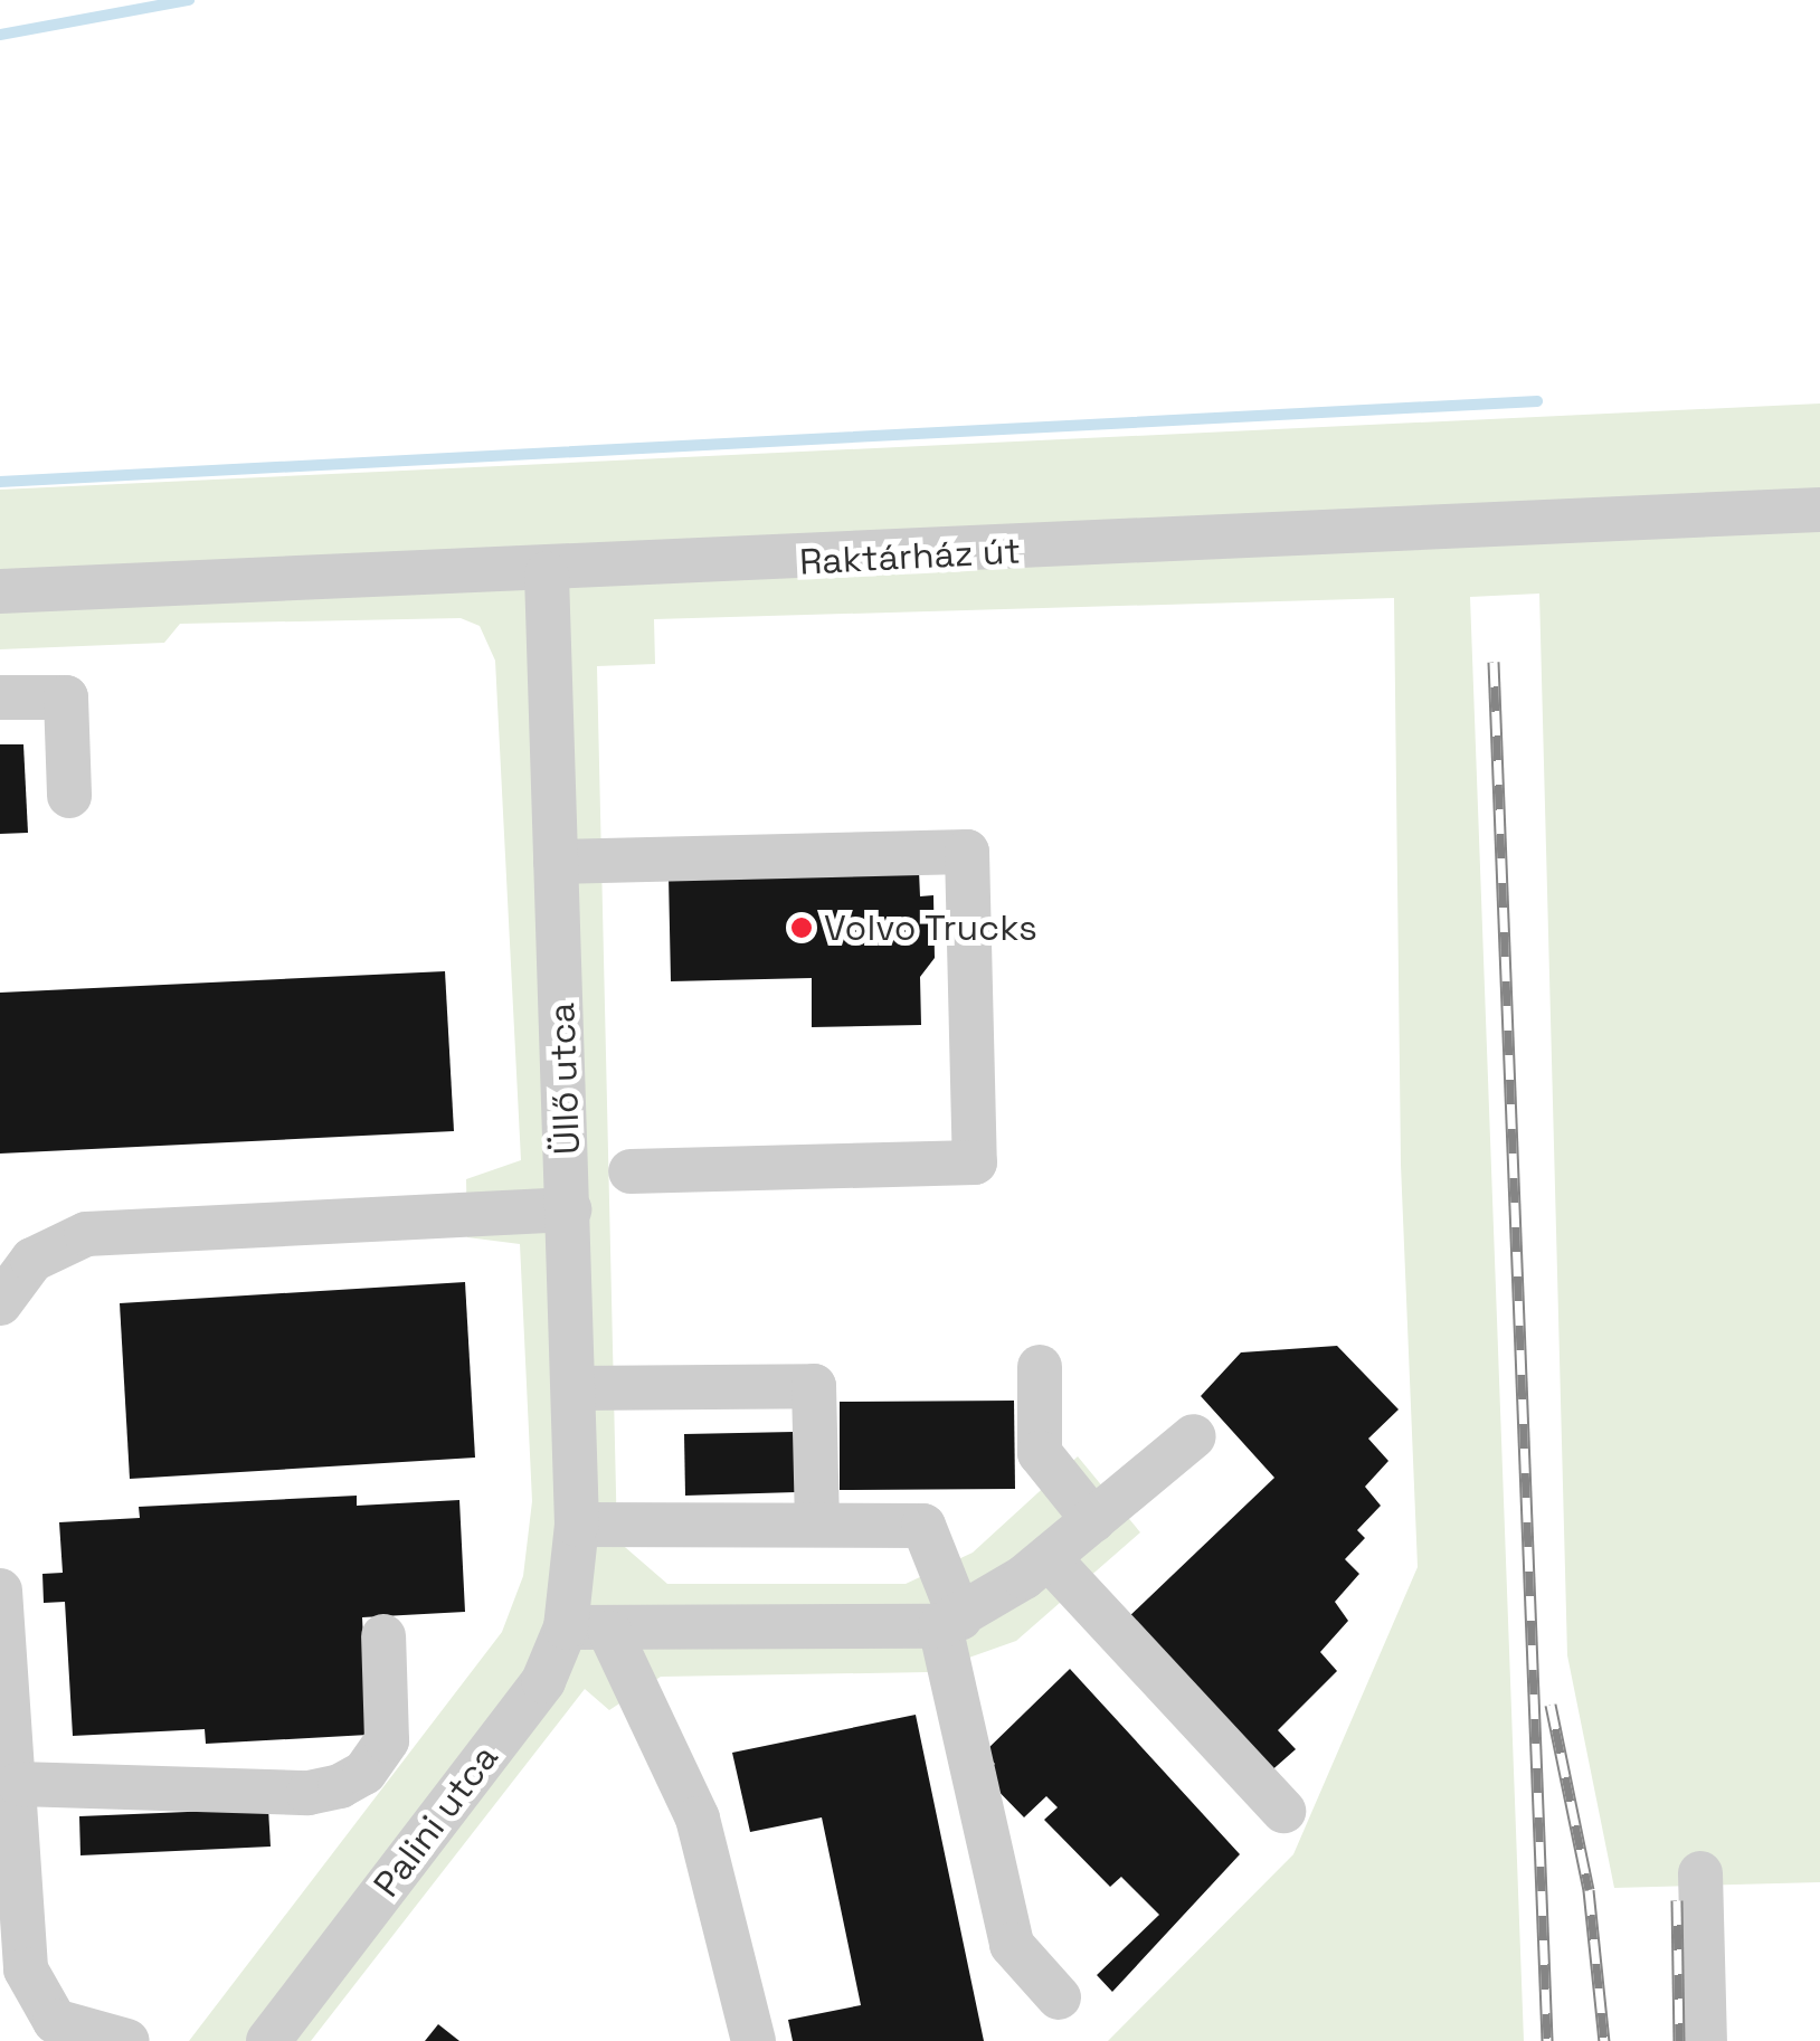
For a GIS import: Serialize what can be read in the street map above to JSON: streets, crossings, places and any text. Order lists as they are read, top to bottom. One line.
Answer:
{"streets":{"street":["Raktárház út","Üllő utca","Palini utca"]},"crossings":[["Raktárház út","Üllő utca"],["Üllő utca","Palini utca"]],"places":["Volvo Trucks"]}
